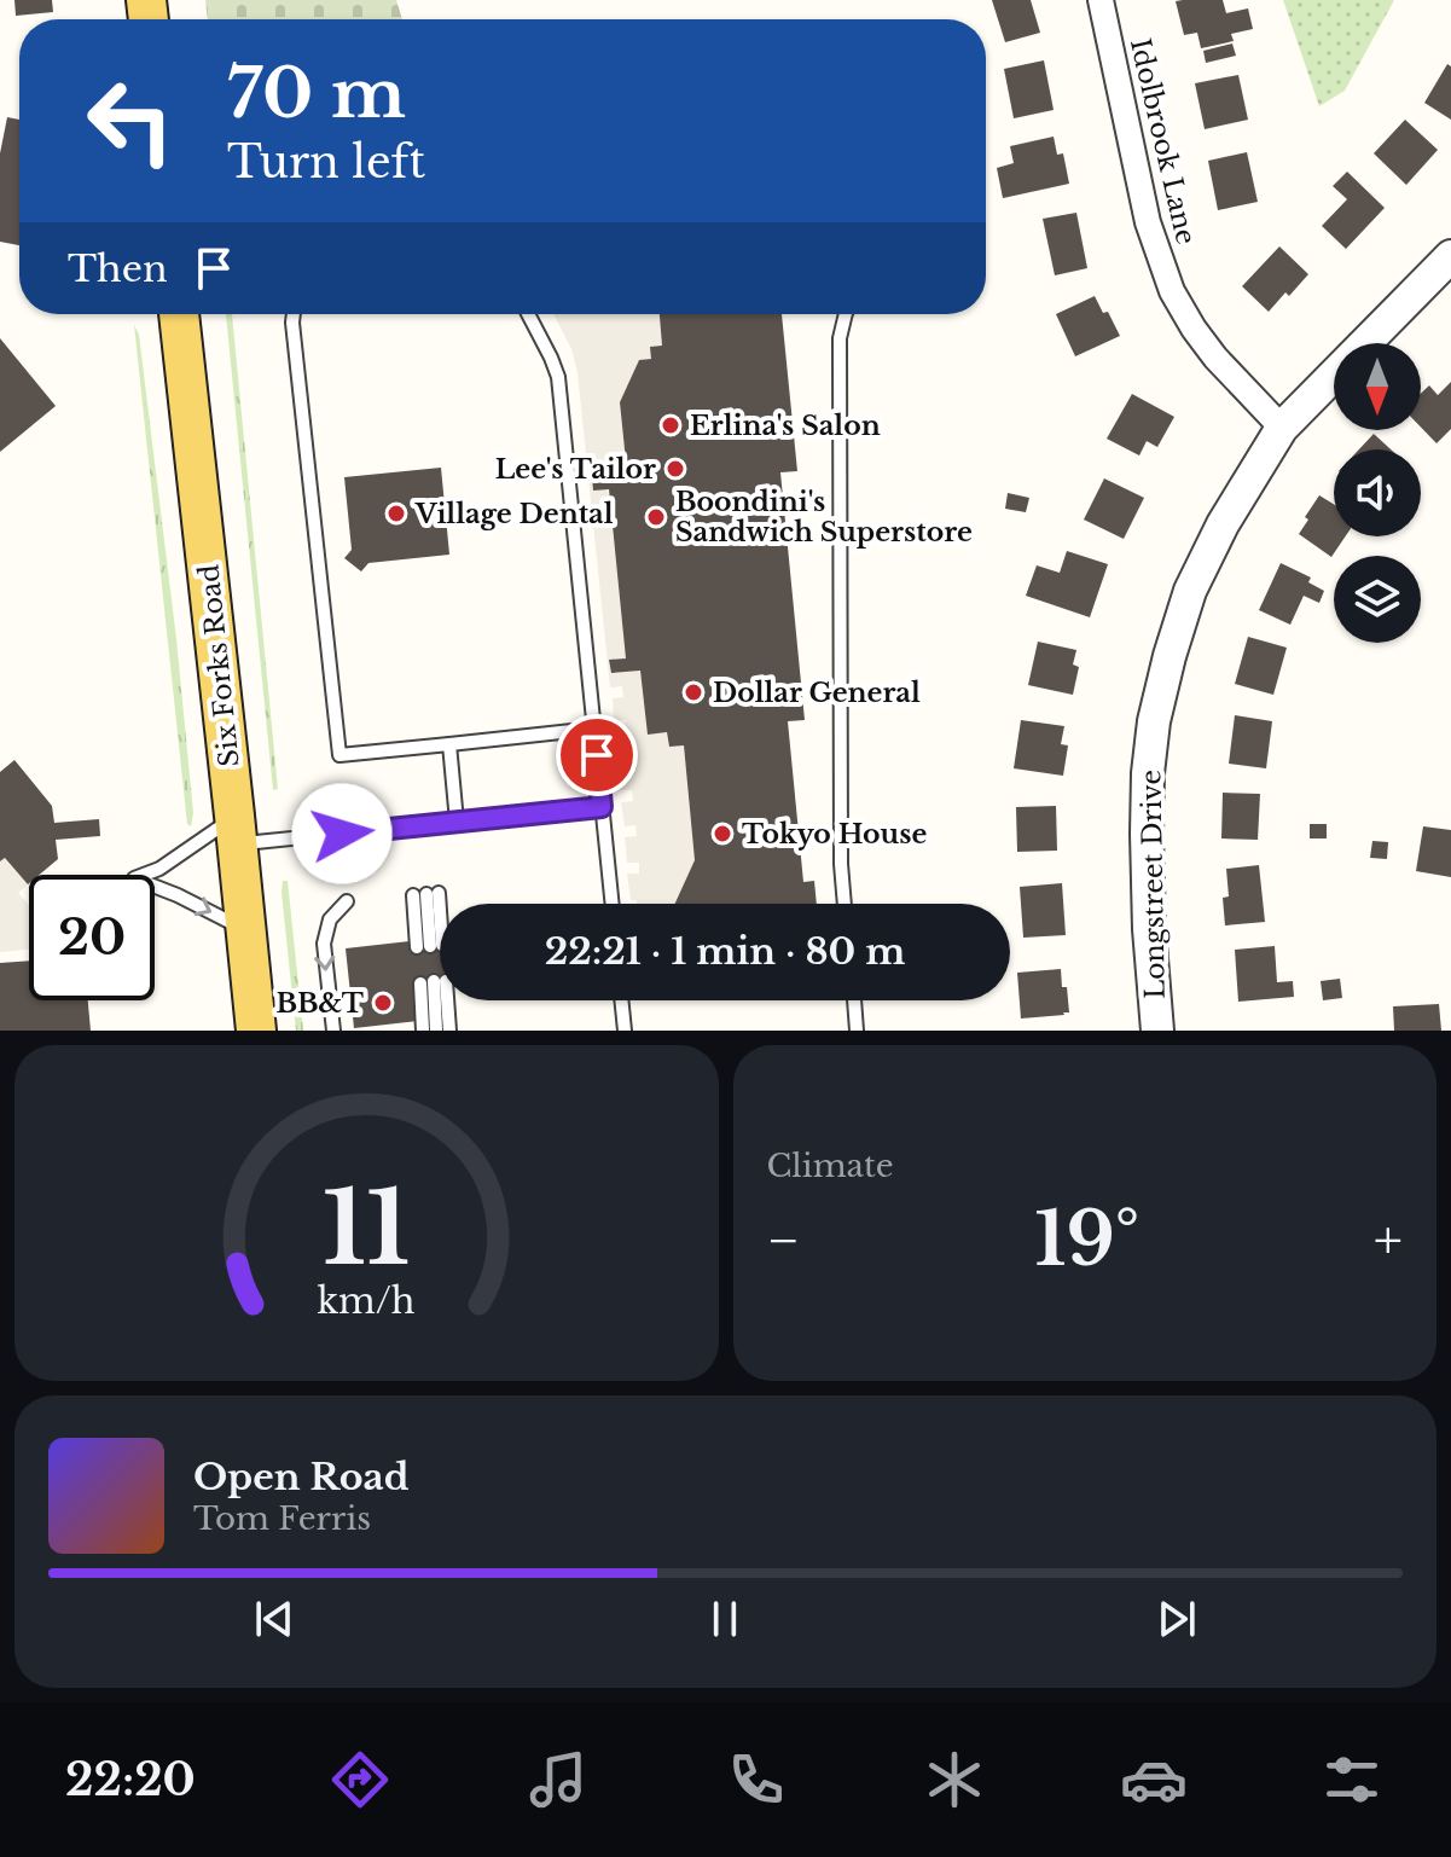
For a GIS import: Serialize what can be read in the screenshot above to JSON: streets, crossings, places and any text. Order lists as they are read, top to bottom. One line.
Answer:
{"streets":{"main road":["Six Forks Road"],"street":["Idolbrook Lane","Longstreet Drive"]},"crossings":[["Idolbrook Lane","Longstreet Drive"]],"places":["Erlina's Salon","Lee's Tailor","Village Dental","Boondini's Sandwich Superstore","Dollar General","Tokyo House","BB&T"],"north":"bottom","page":{"turn":["70 m","Turn left"],"then":"Then","limit":"20","trip":"22:21 · 1 min · 80 m","tile":"Climate","heat":["−","19°","+"],"song":["Open Road","Tom Ferris"],"tabs":"22:20","gauge":["11","km/h"]}}
